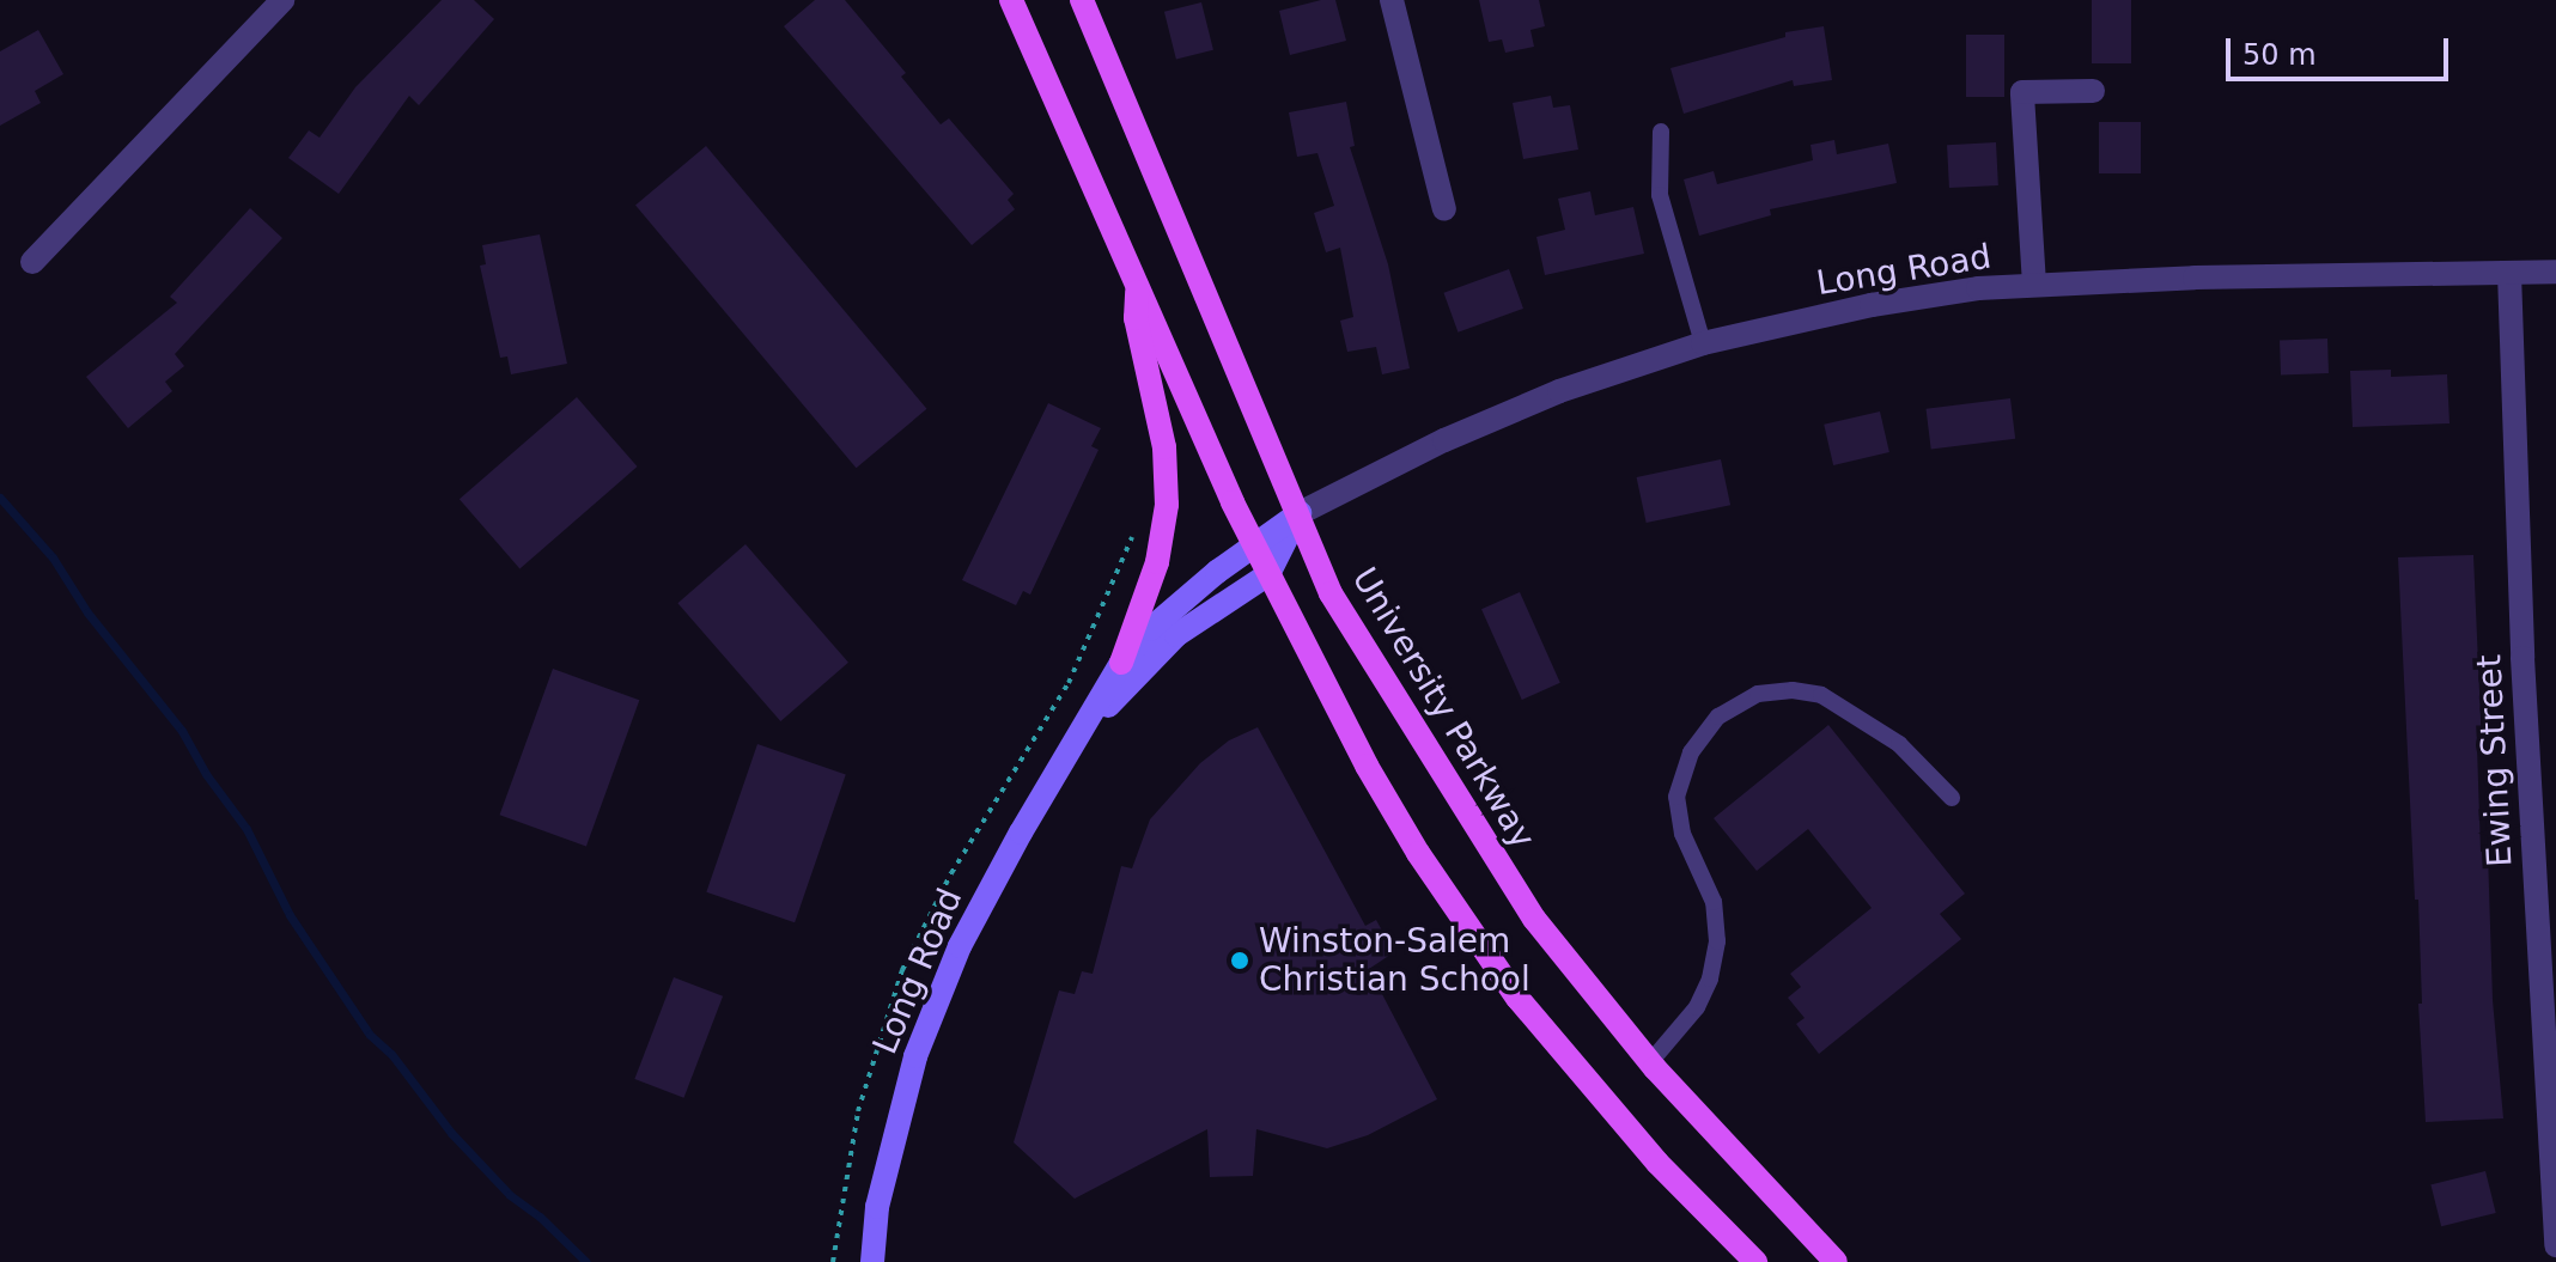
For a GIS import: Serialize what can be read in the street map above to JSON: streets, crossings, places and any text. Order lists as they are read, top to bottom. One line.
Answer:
{"streets":{"main road":["Long Road","University Parkway"],"street":["Ewing Street"]},"crossings":[["Long Road","University Parkway"],["Long Road","Ewing Street"]],"places":["Winston-Salem Christian School"],"scale_bar":"50 m"}
